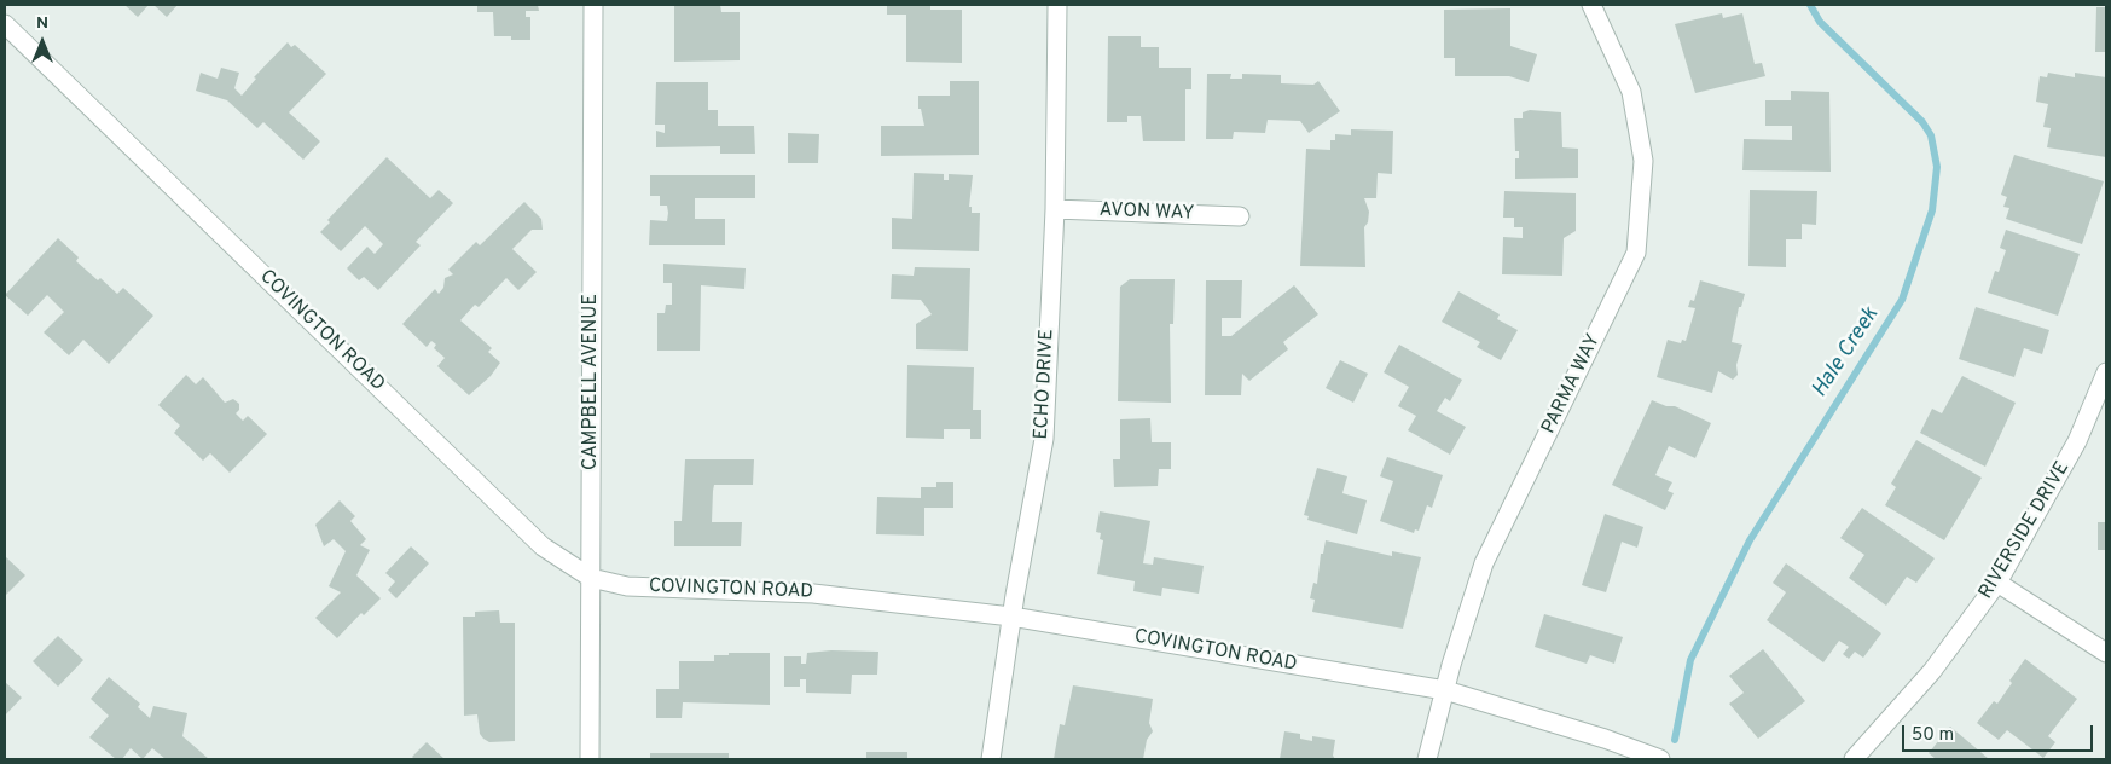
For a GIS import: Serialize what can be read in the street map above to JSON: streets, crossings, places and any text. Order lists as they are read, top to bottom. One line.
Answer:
{"streets":{"street":["AVON WAY","COVINGTON ROAD","CAMPBELL AVENUE","ECHO DRIVE","PARMA WAY","RIVERSIDE DRIVE"]},"crossings":[["AVON WAY","ECHO DRIVE"],["COVINGTON ROAD","CAMPBELL AVENUE"],["COVINGTON ROAD","ECHO DRIVE"],["COVINGTON ROAD","PARMA WAY"]],"water":["Hale Creek"],"scale_bar":"50 m","north":"top"}
